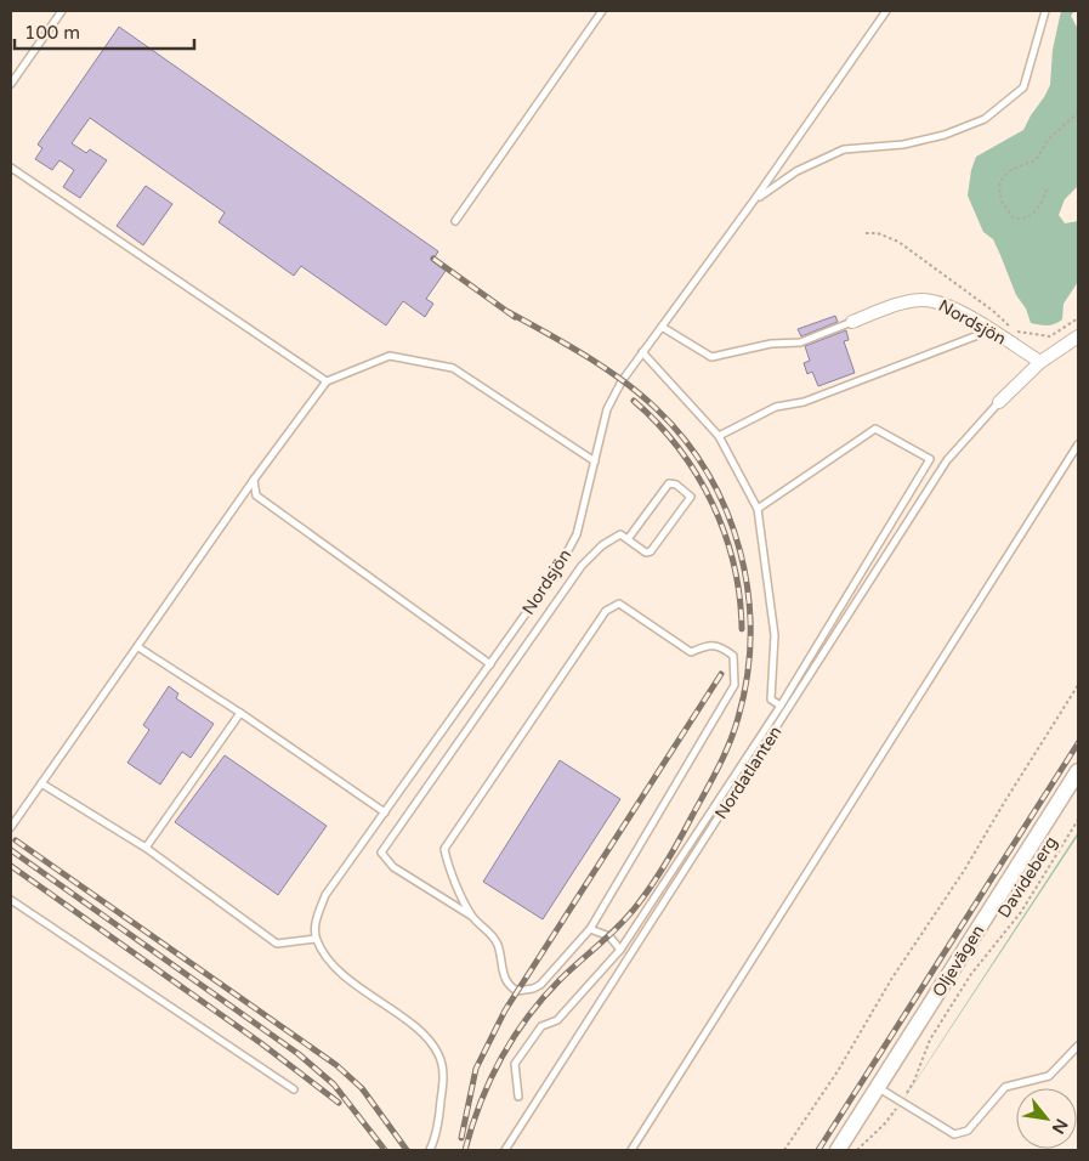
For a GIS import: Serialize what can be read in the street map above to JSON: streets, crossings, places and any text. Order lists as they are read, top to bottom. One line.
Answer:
{"streets":{"street":["Nordsjön","Oljevägen"],"lane":["Nordatlanten"],"path":["Davideberg"]},"scale_bar":"100 m","north":"bottom right"}
